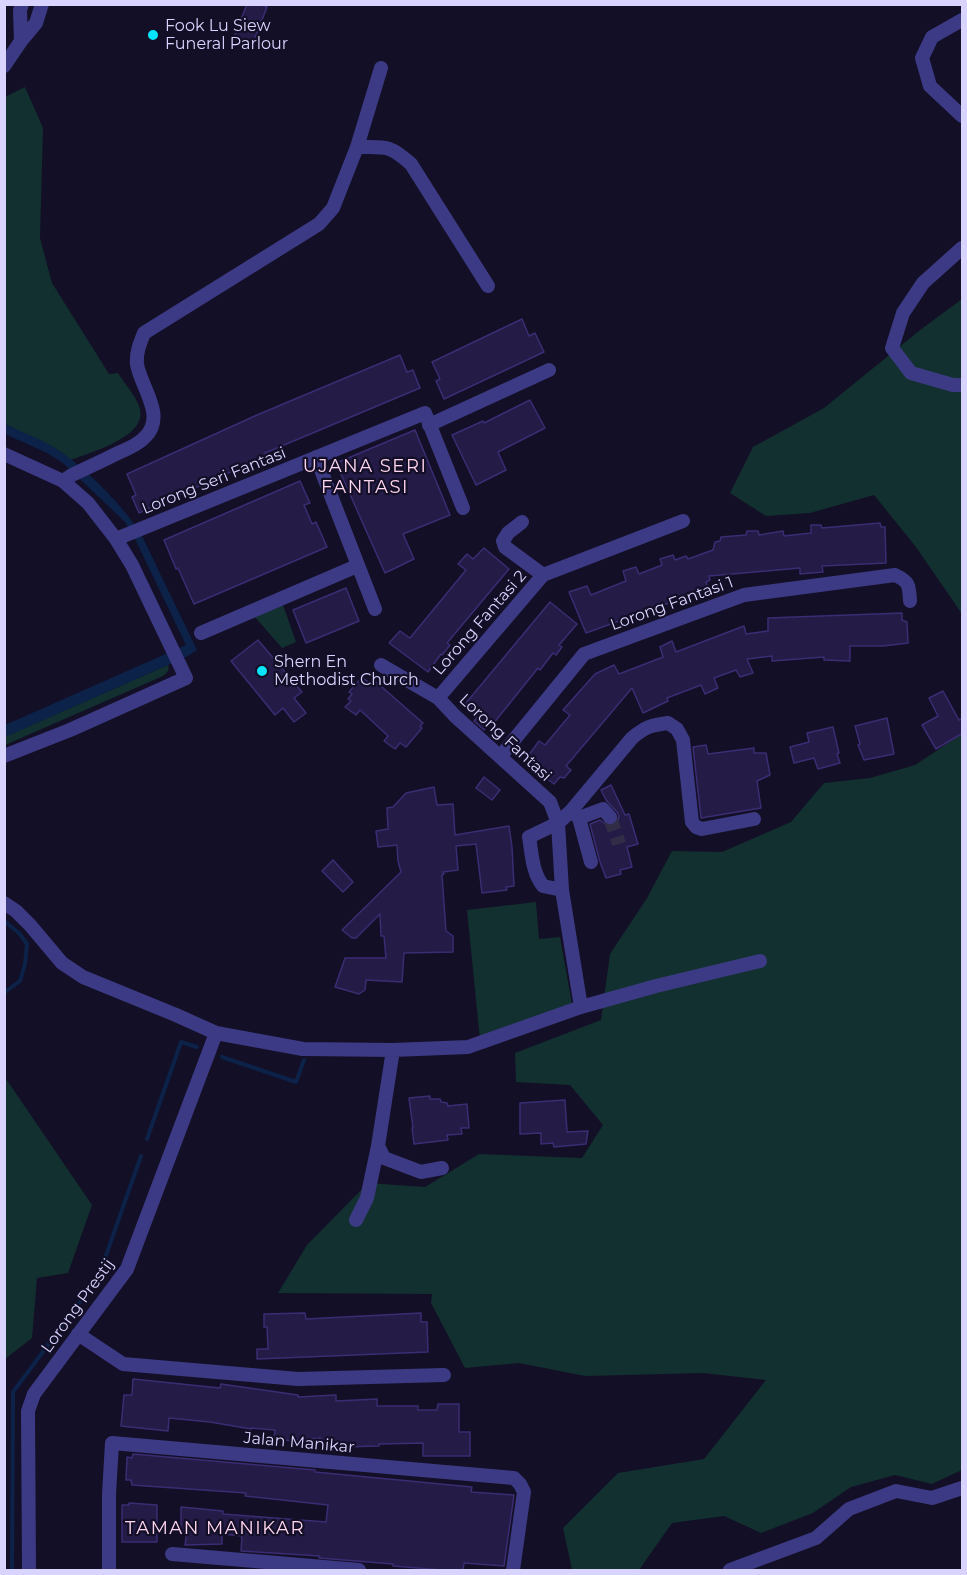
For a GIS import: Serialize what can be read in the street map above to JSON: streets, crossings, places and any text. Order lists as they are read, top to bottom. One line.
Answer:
{"streets":{"street":["Lorong Seri Fantasi","Lorong Fantasi 1","Lorong Fantasi 2","Lorong Fantasi","Lorong Prestij","Jalan Manikar"]},"crossings":[["Lorong Fantasi 1","Lorong Fantasi"],["Lorong Fantasi 2","Lorong Fantasi"]],"districts":["UJANA SERI FANTASI","TAMAN MANIKAR"],"places":["Fook Lu Siew Funeral Parlour","Shern En Methodist Church"]}
